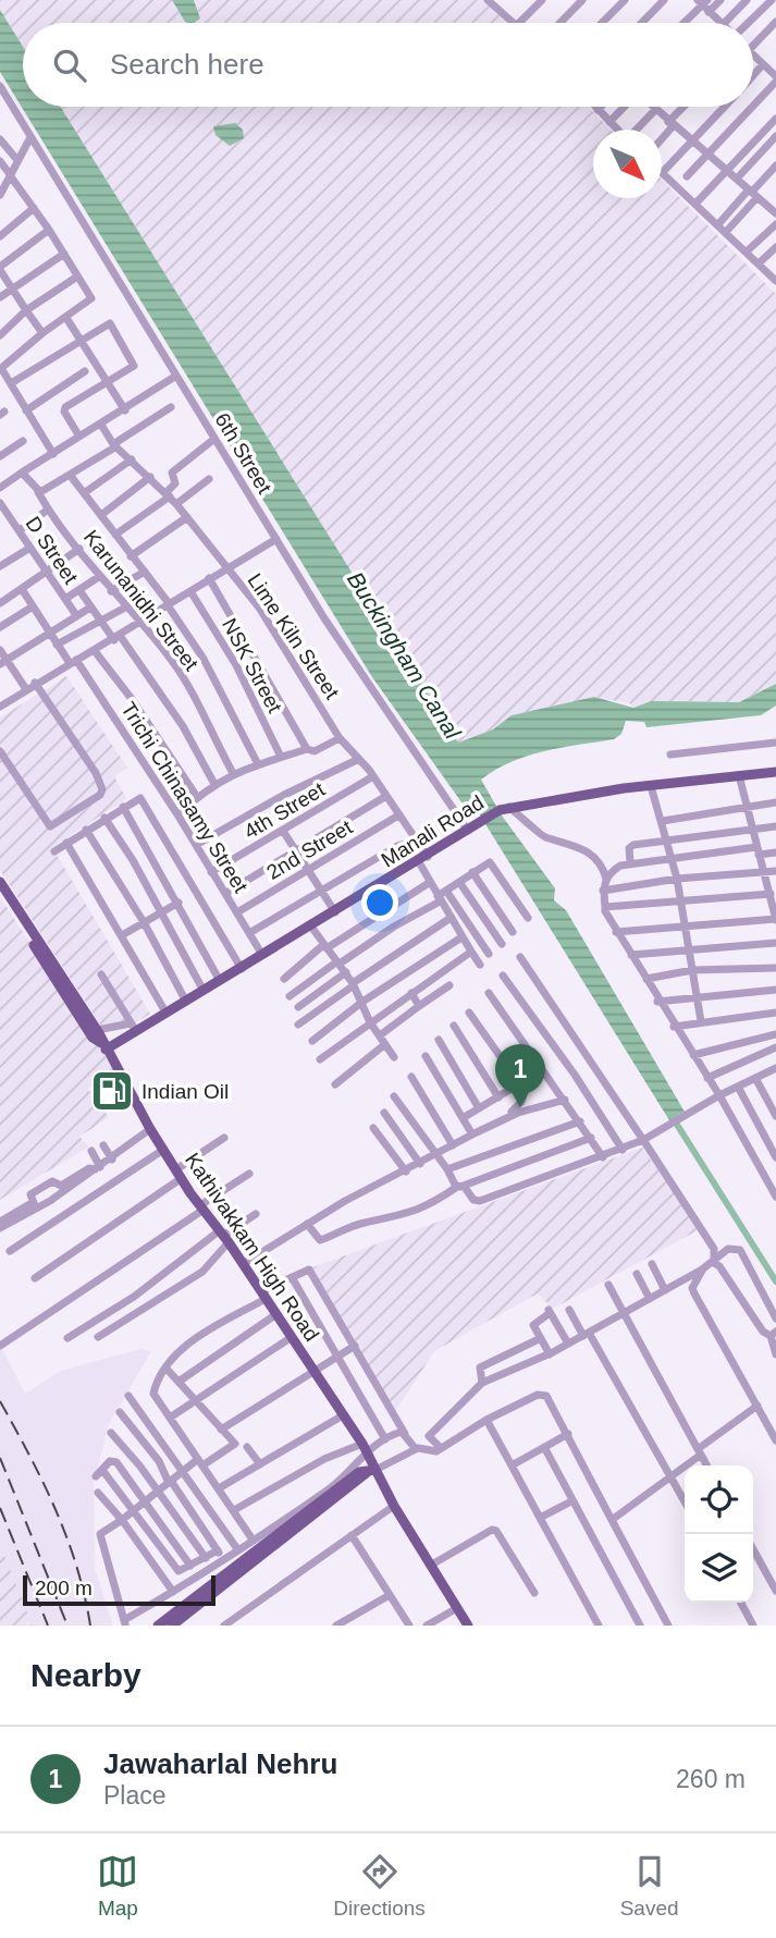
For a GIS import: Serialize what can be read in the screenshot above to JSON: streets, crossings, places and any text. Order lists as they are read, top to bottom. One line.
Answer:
{"streets":{"main road":["Manali Road","Kathivakkam High Road"],"street":["6th Street","D Street","Karunanidhi Street","Lime Kiln Street","NSK Street","Trichi Chinasamy Street","4th Street","2nd Street"]},"crossings":[["6th Street","Manali Road"],["Lime Kiln Street","4th Street"],["Lime Kiln Street","Manali Road"],["Lime Kiln Street","2nd Street"],["Trichi Chinasamy Street","4th Street"],["Trichi Chinasamy Street","Manali Road"],["Trichi Chinasamy Street","2nd Street"],["Manali Road","Kathivakkam High Road"]],"water":["Buckingham Canal"],"places":{"fuel station":["Indian Oil"]},"scale_bar":"200 m","north":"bottom right","page":{"search":"Search here","pins":"1","scale":"200 m","heading":"Nearby","list":[{"mark":"1","name":"Jawaharlal Nehru","note":"Place","value":"260 m"}],"nav":["Map","Directions","Saved"]}}
